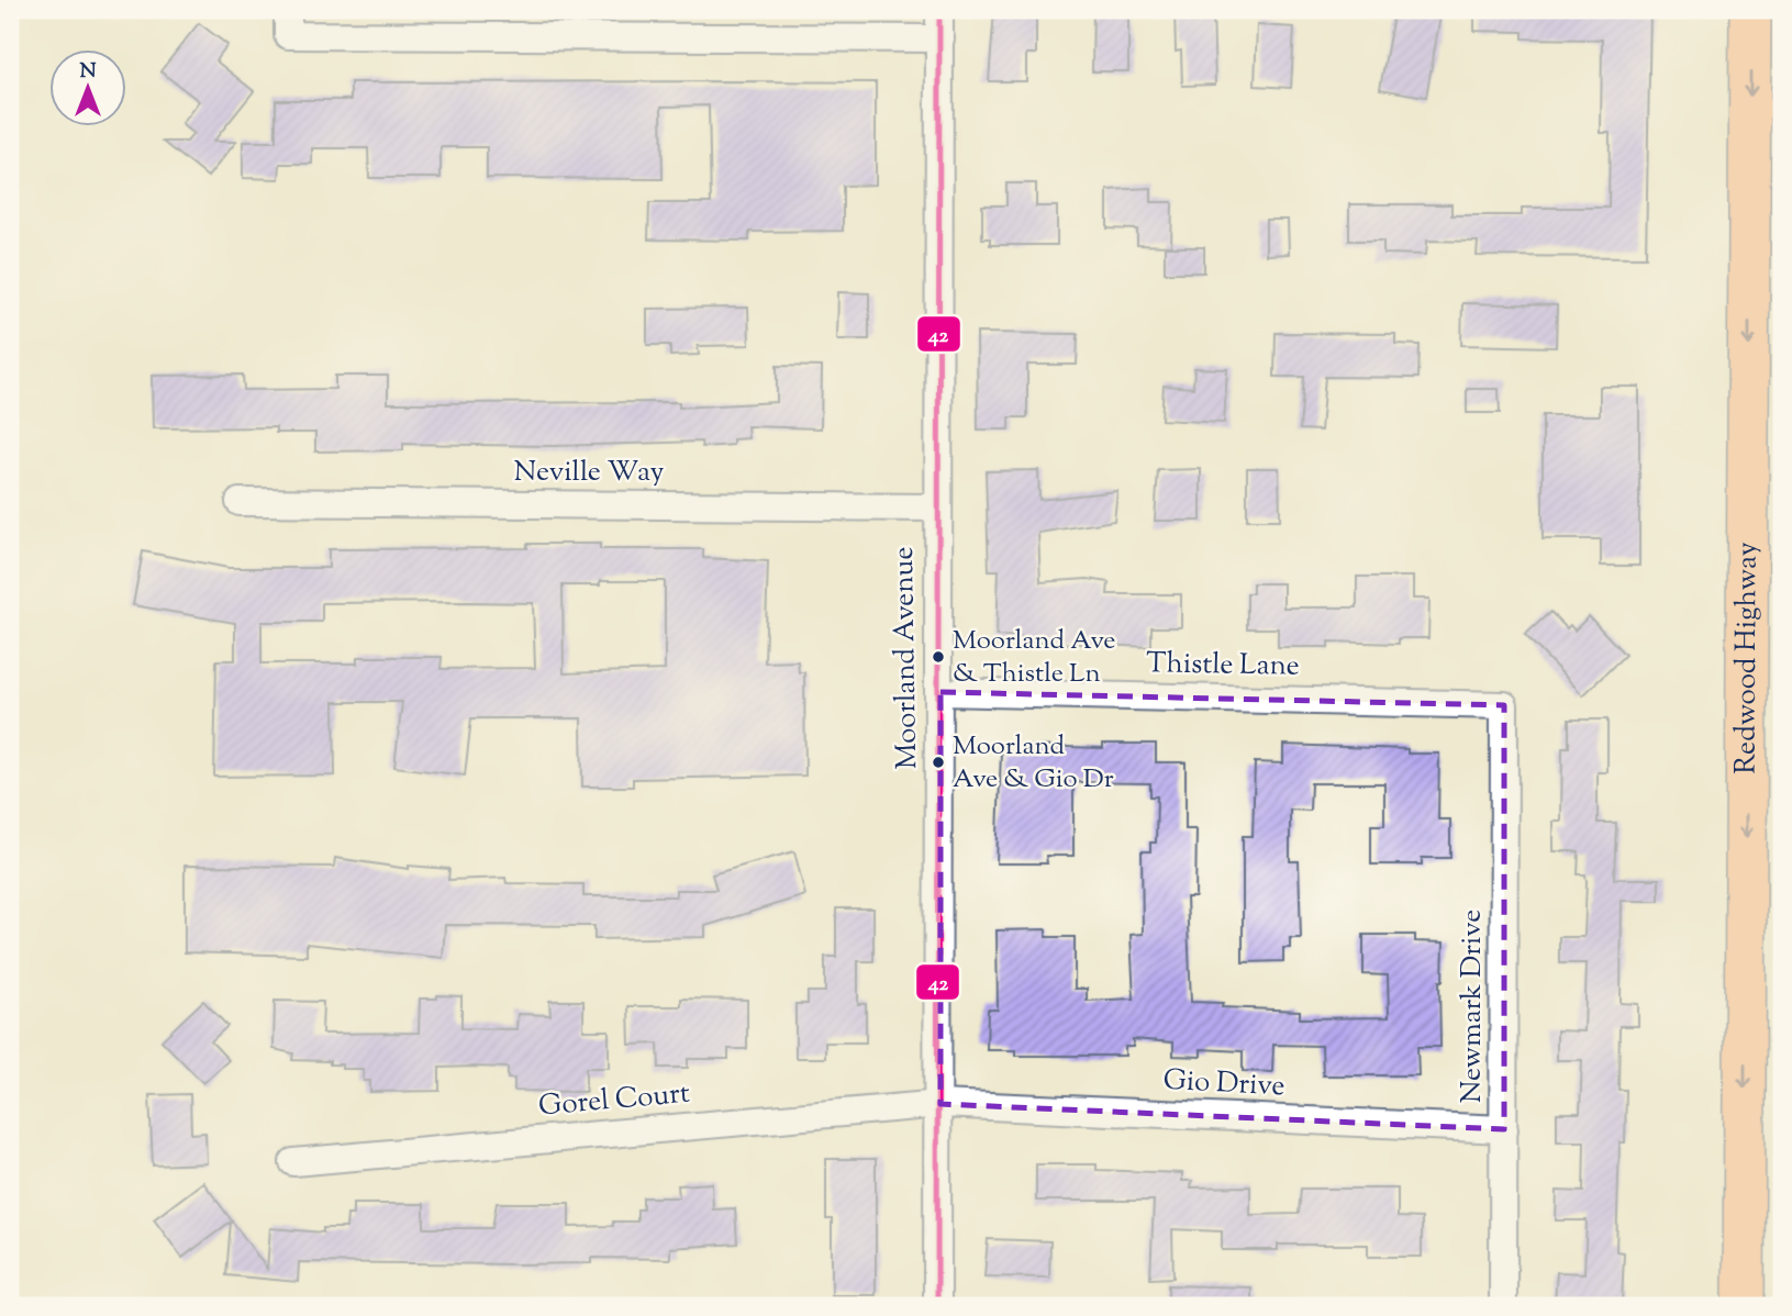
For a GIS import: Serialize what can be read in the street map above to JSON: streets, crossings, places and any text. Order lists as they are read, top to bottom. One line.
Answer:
{"streets":{"highway":["Redwood Highway"],"street":["Neville Way","Moorland Avenue","Thistle Lane","Newmark Drive","Gio Drive","Gorel Court"]},"crossings":[["Neville Way","Moorland Avenue"],["Moorland Avenue","Thistle Lane"],["Moorland Avenue","Gio Drive"],["Moorland Avenue","Gorel Court"],["Thistle Lane","Newmark Drive"],["Newmark Drive","Gio Drive"],["Gio Drive","Gorel Court"]],"one_way":["Redwood Highway"],"places":["Moorland Ave & Thistle Ln","Moorland Ave & Gio Dr"],"lines":["transit line 42"],"north":"top"}
